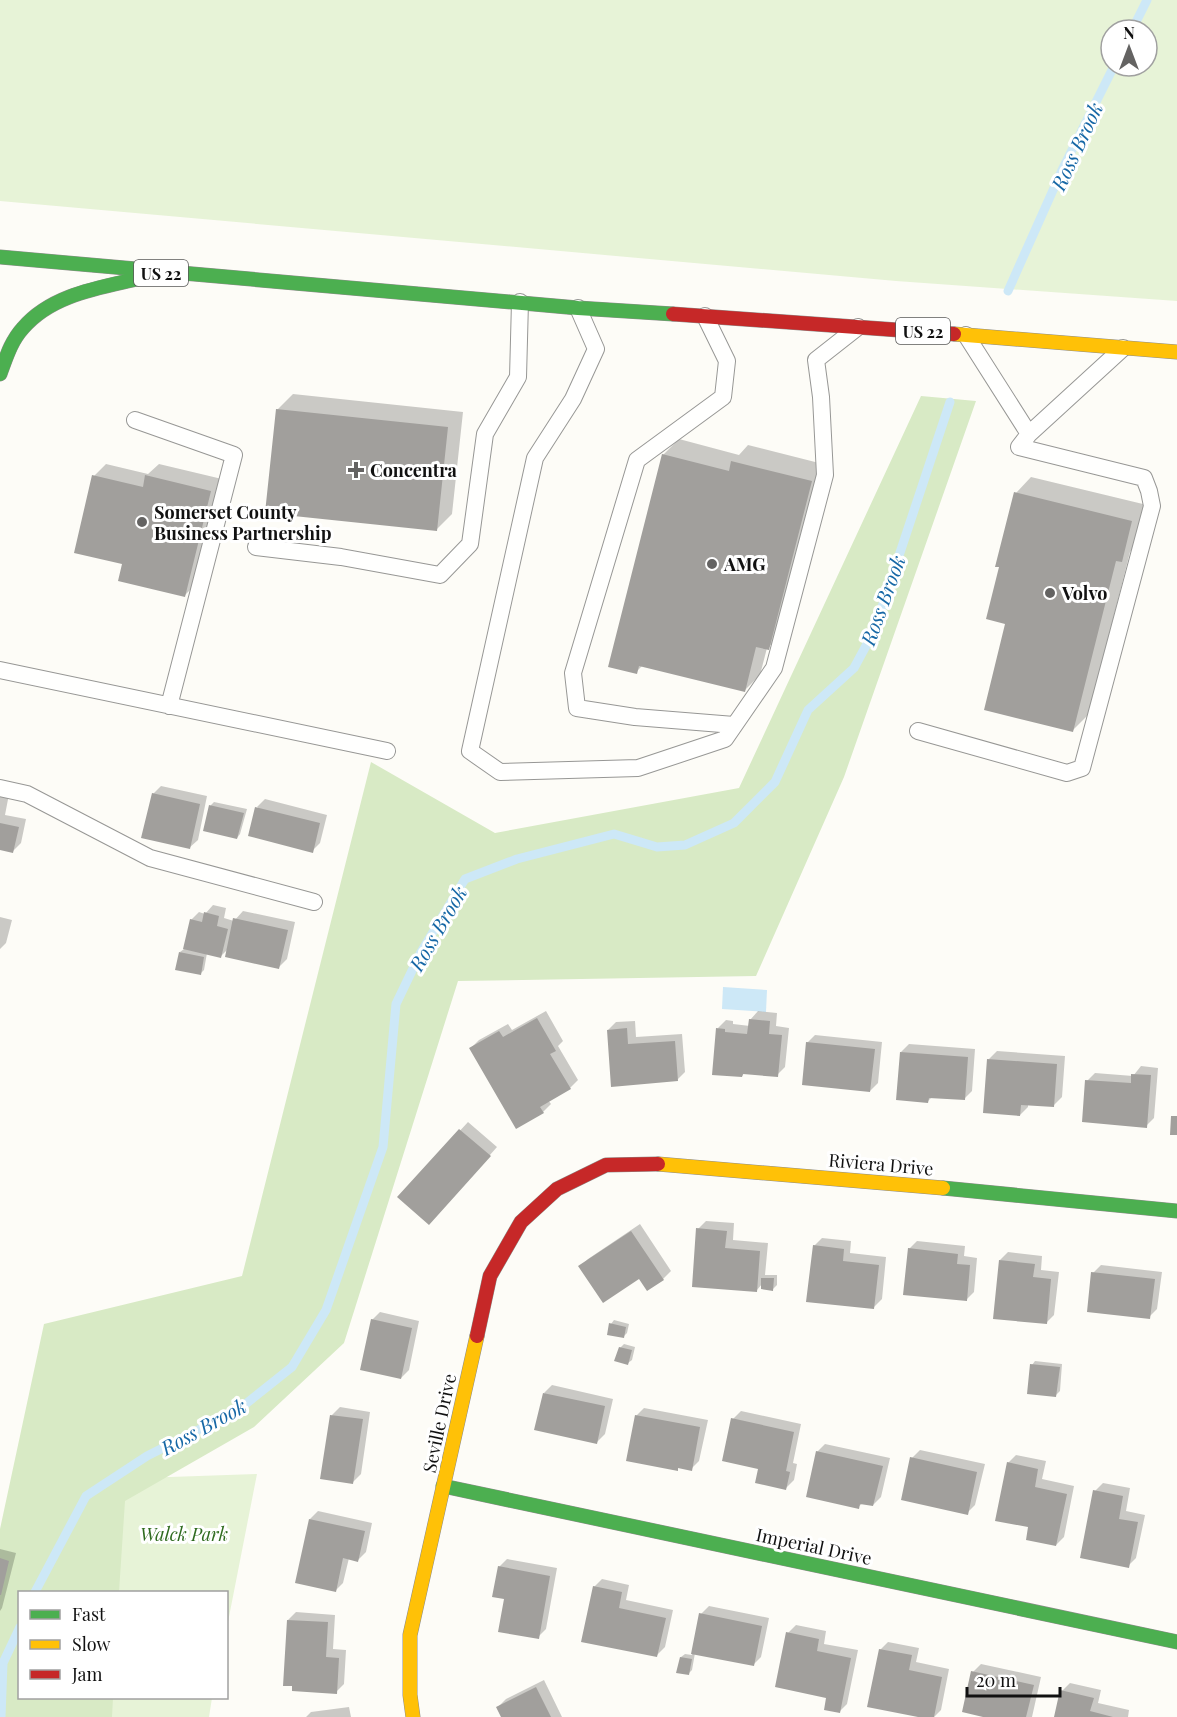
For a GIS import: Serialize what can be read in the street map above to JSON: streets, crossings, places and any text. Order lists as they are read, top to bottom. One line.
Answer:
{"streets":{"main road":["US 22","Riviera Drive","Seville Drive","Imperial Drive"]},"crossings":[["Riviera Drive","Seville Drive"],["Seville Drive","Imperial Drive"]],"water":["Ross Brook"],"parks":["Walck Park"],"places":{"health":["Concentra"],"other":["Somerset County Business Partnership","AMG","Volvo"]},"legend":["Fast","Slow","Jam"],"scale_bar":"20 m","north":"top"}
